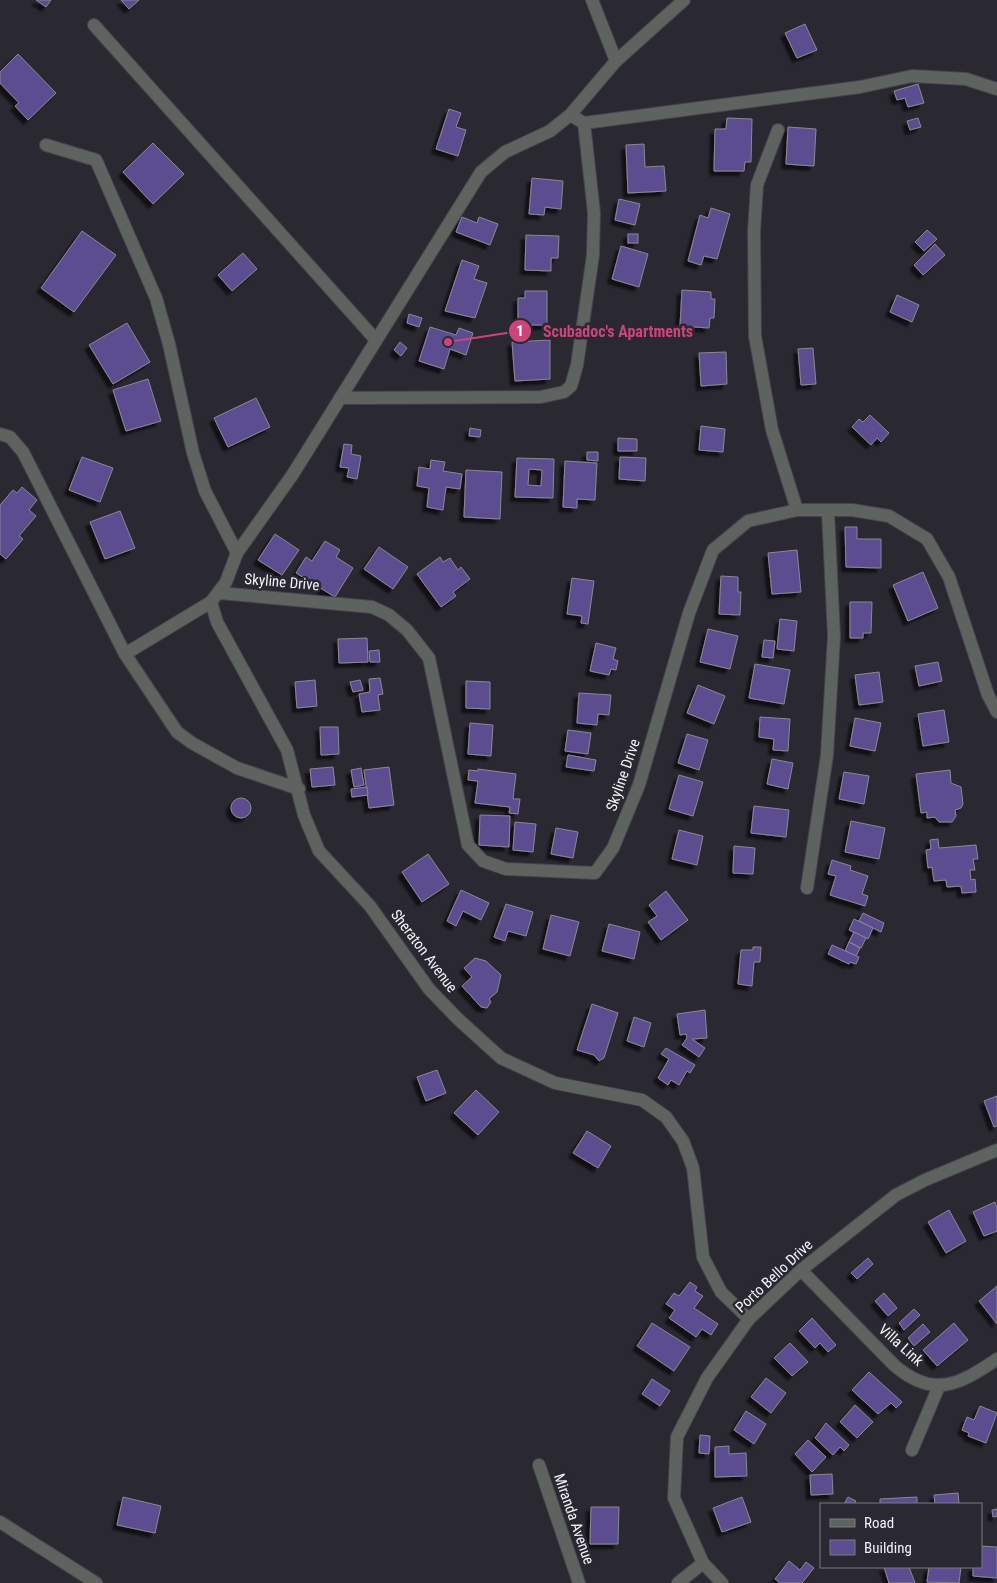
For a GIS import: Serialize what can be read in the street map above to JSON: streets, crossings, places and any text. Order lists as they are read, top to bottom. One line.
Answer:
{"streets":{"street":["Skyline Drive","Sheraton Avenue","Porto Bello Drive","Villa Link","Miranda Avenue"]},"crossings":[["Skyline Drive","Sheraton Avenue"],["Sheraton Avenue","Porto Bello Drive"],["Porto Bello Drive","Villa Link"]],"places":["Scubadoc's Apartments"],"legend":["Road","Building"]}
